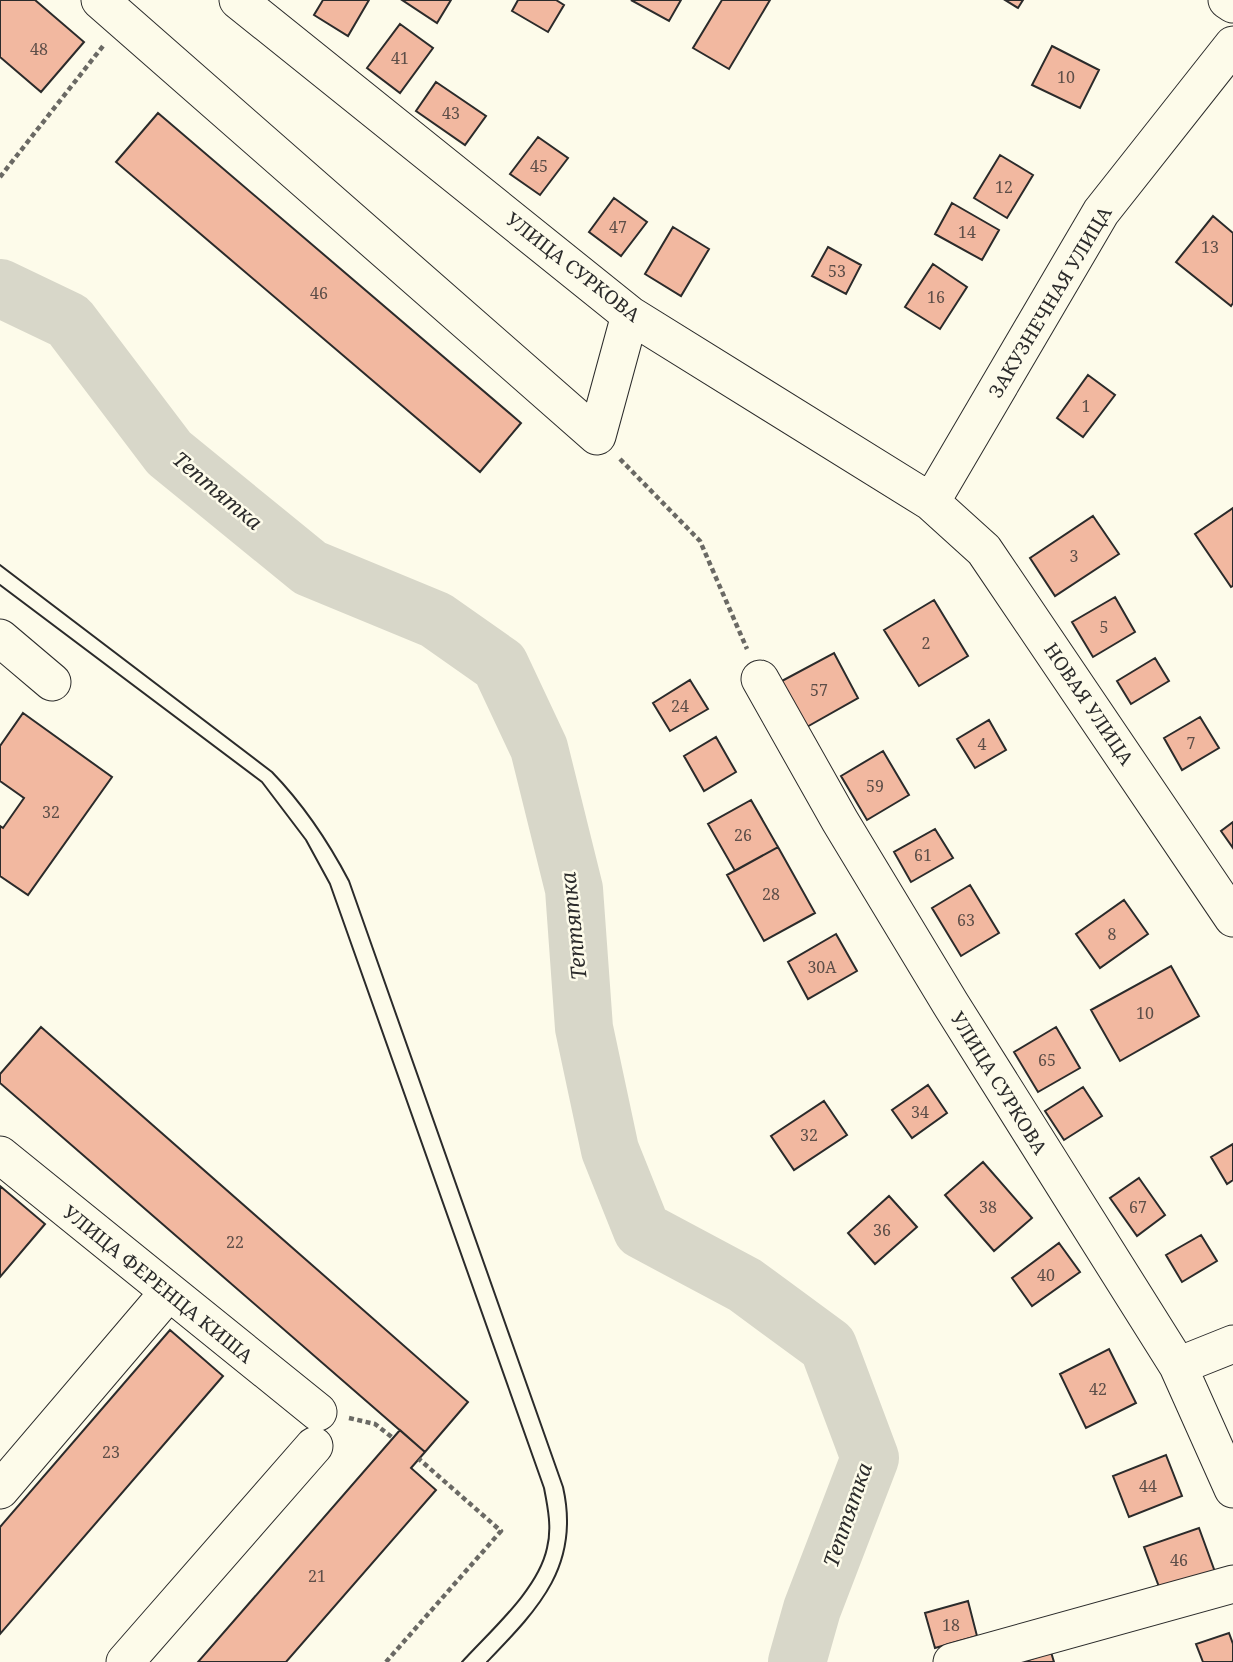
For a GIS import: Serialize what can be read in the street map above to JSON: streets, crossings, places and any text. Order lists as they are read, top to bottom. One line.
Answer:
{"streets":{"street":["УЛИЦА СУРКОВА","ЗАКУЗНЕЧНАЯ УЛИЦА","НОВАЯ УЛИЦА","УЛИЦА ФЕРЕНЦА КИША"]},"crossings":[["УЛИЦА СУРКОВА","ЗАКУЗНЕЧНАЯ УЛИЦА"],["УЛИЦА СУРКОВА","НОВАЯ УЛИЦА"],["ЗАКУЗНЕЧНАЯ УЛИЦА","НОВАЯ УЛИЦА"]],"water":["Тептятка"],"house_numbers":["48","41","10","43","45","12","47","14","13","53","46","16","1","3","5","2","57","24","7","4","59","32","26","61","28","63","8","30А","10","65","34","32","38","67","36","22","40","42","23","44","46","21","18"]}
